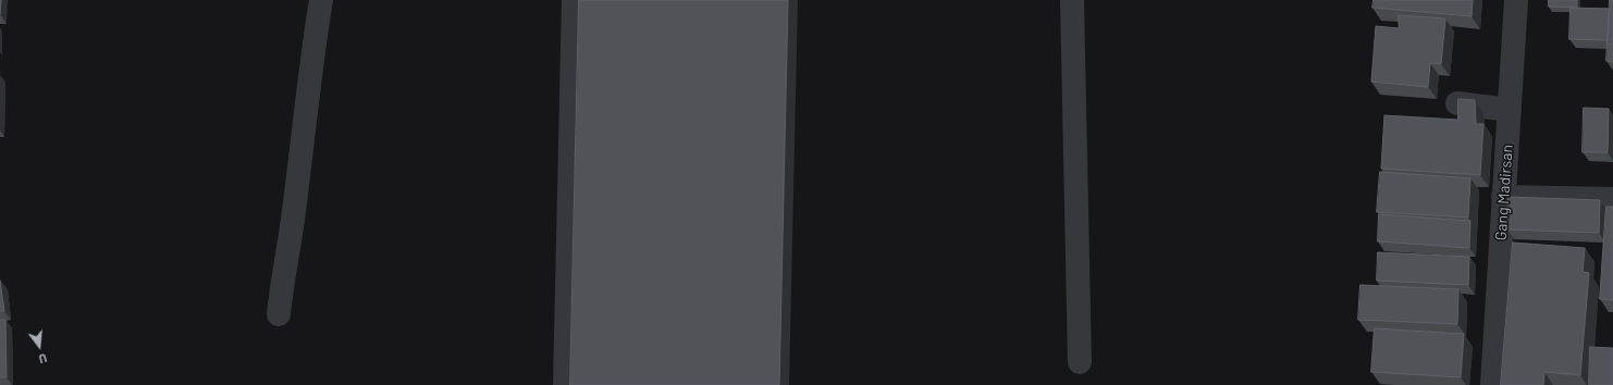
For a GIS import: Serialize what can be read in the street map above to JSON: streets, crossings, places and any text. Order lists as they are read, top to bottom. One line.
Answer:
{"streets":{"street":["Gang Madirsan"]},"north":"bottom"}
